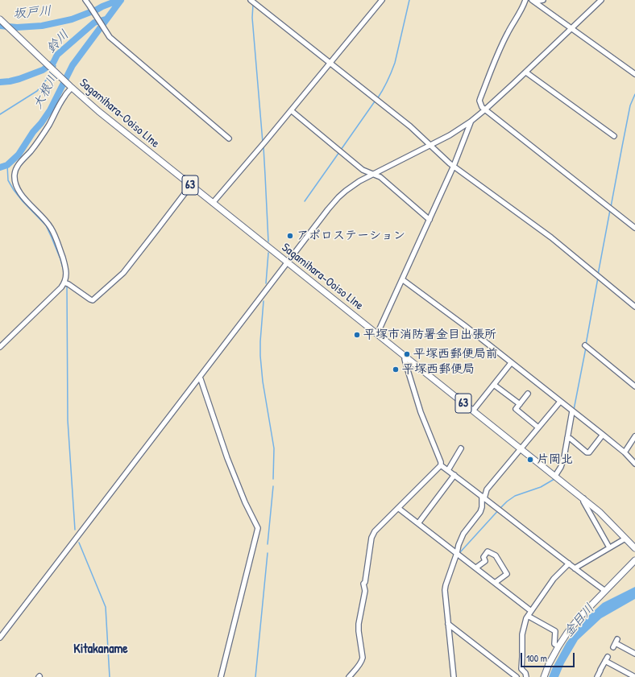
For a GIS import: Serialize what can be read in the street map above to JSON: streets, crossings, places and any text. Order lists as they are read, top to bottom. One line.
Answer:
{"streets":{"main road":["Sagamihara-Ooiso LIne","63"]},"districts":["Kitakaname"],"water":["坂戸川","鈴川","大根川","金目川"],"places":["アポロステーション","平塚市消防署金目出張所","平塚西郵便局前","平塚西郵便局","片岡北"],"scale_bar":"100 m"}
